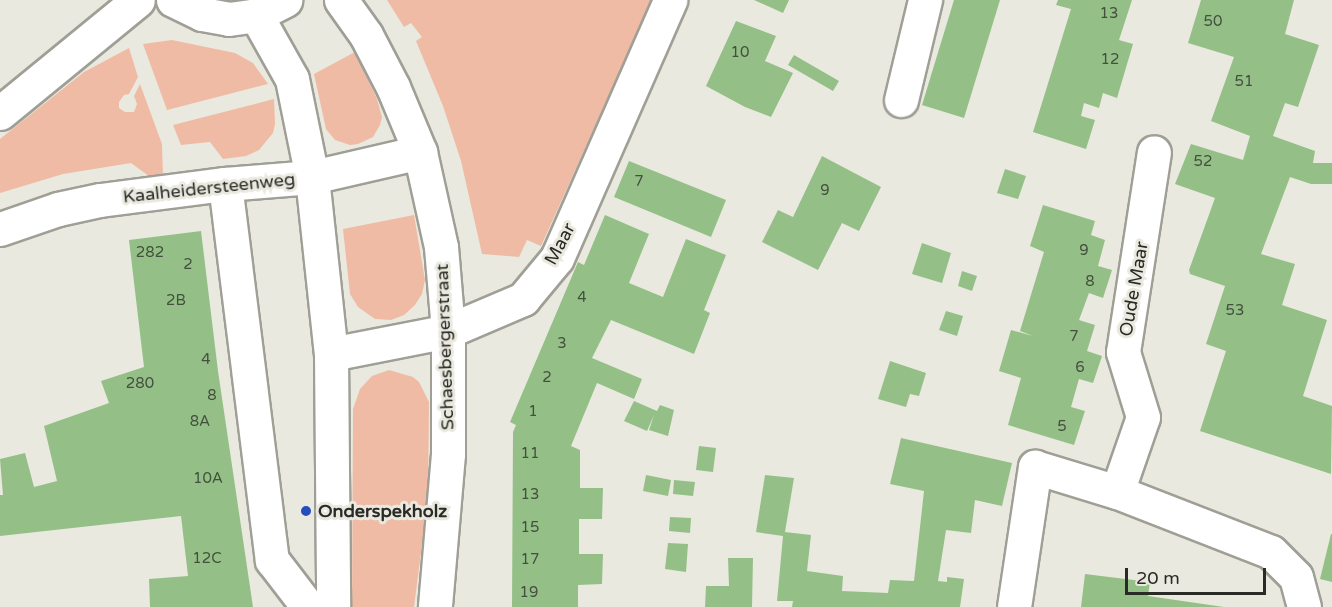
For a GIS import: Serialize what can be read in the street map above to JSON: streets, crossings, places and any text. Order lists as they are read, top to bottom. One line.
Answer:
{"streets":{"street":["Kaalheidersteenweg","Maar","Oude Maar","Schaesbergerstraat"]},"crossings":[["Kaalheidersteenweg","Schaesbergerstraat"],["Maar","Schaesbergerstraat"]],"places":["Onderspekholz"],"house_numbers":["13","50","10","12","51","52","7","9","9","282","2","8","4","2B","53","7","3","4","6","2","280","8","1","8A","5","11","10A","13","15","12C","17","19"],"scale_bar":"20 m"}
